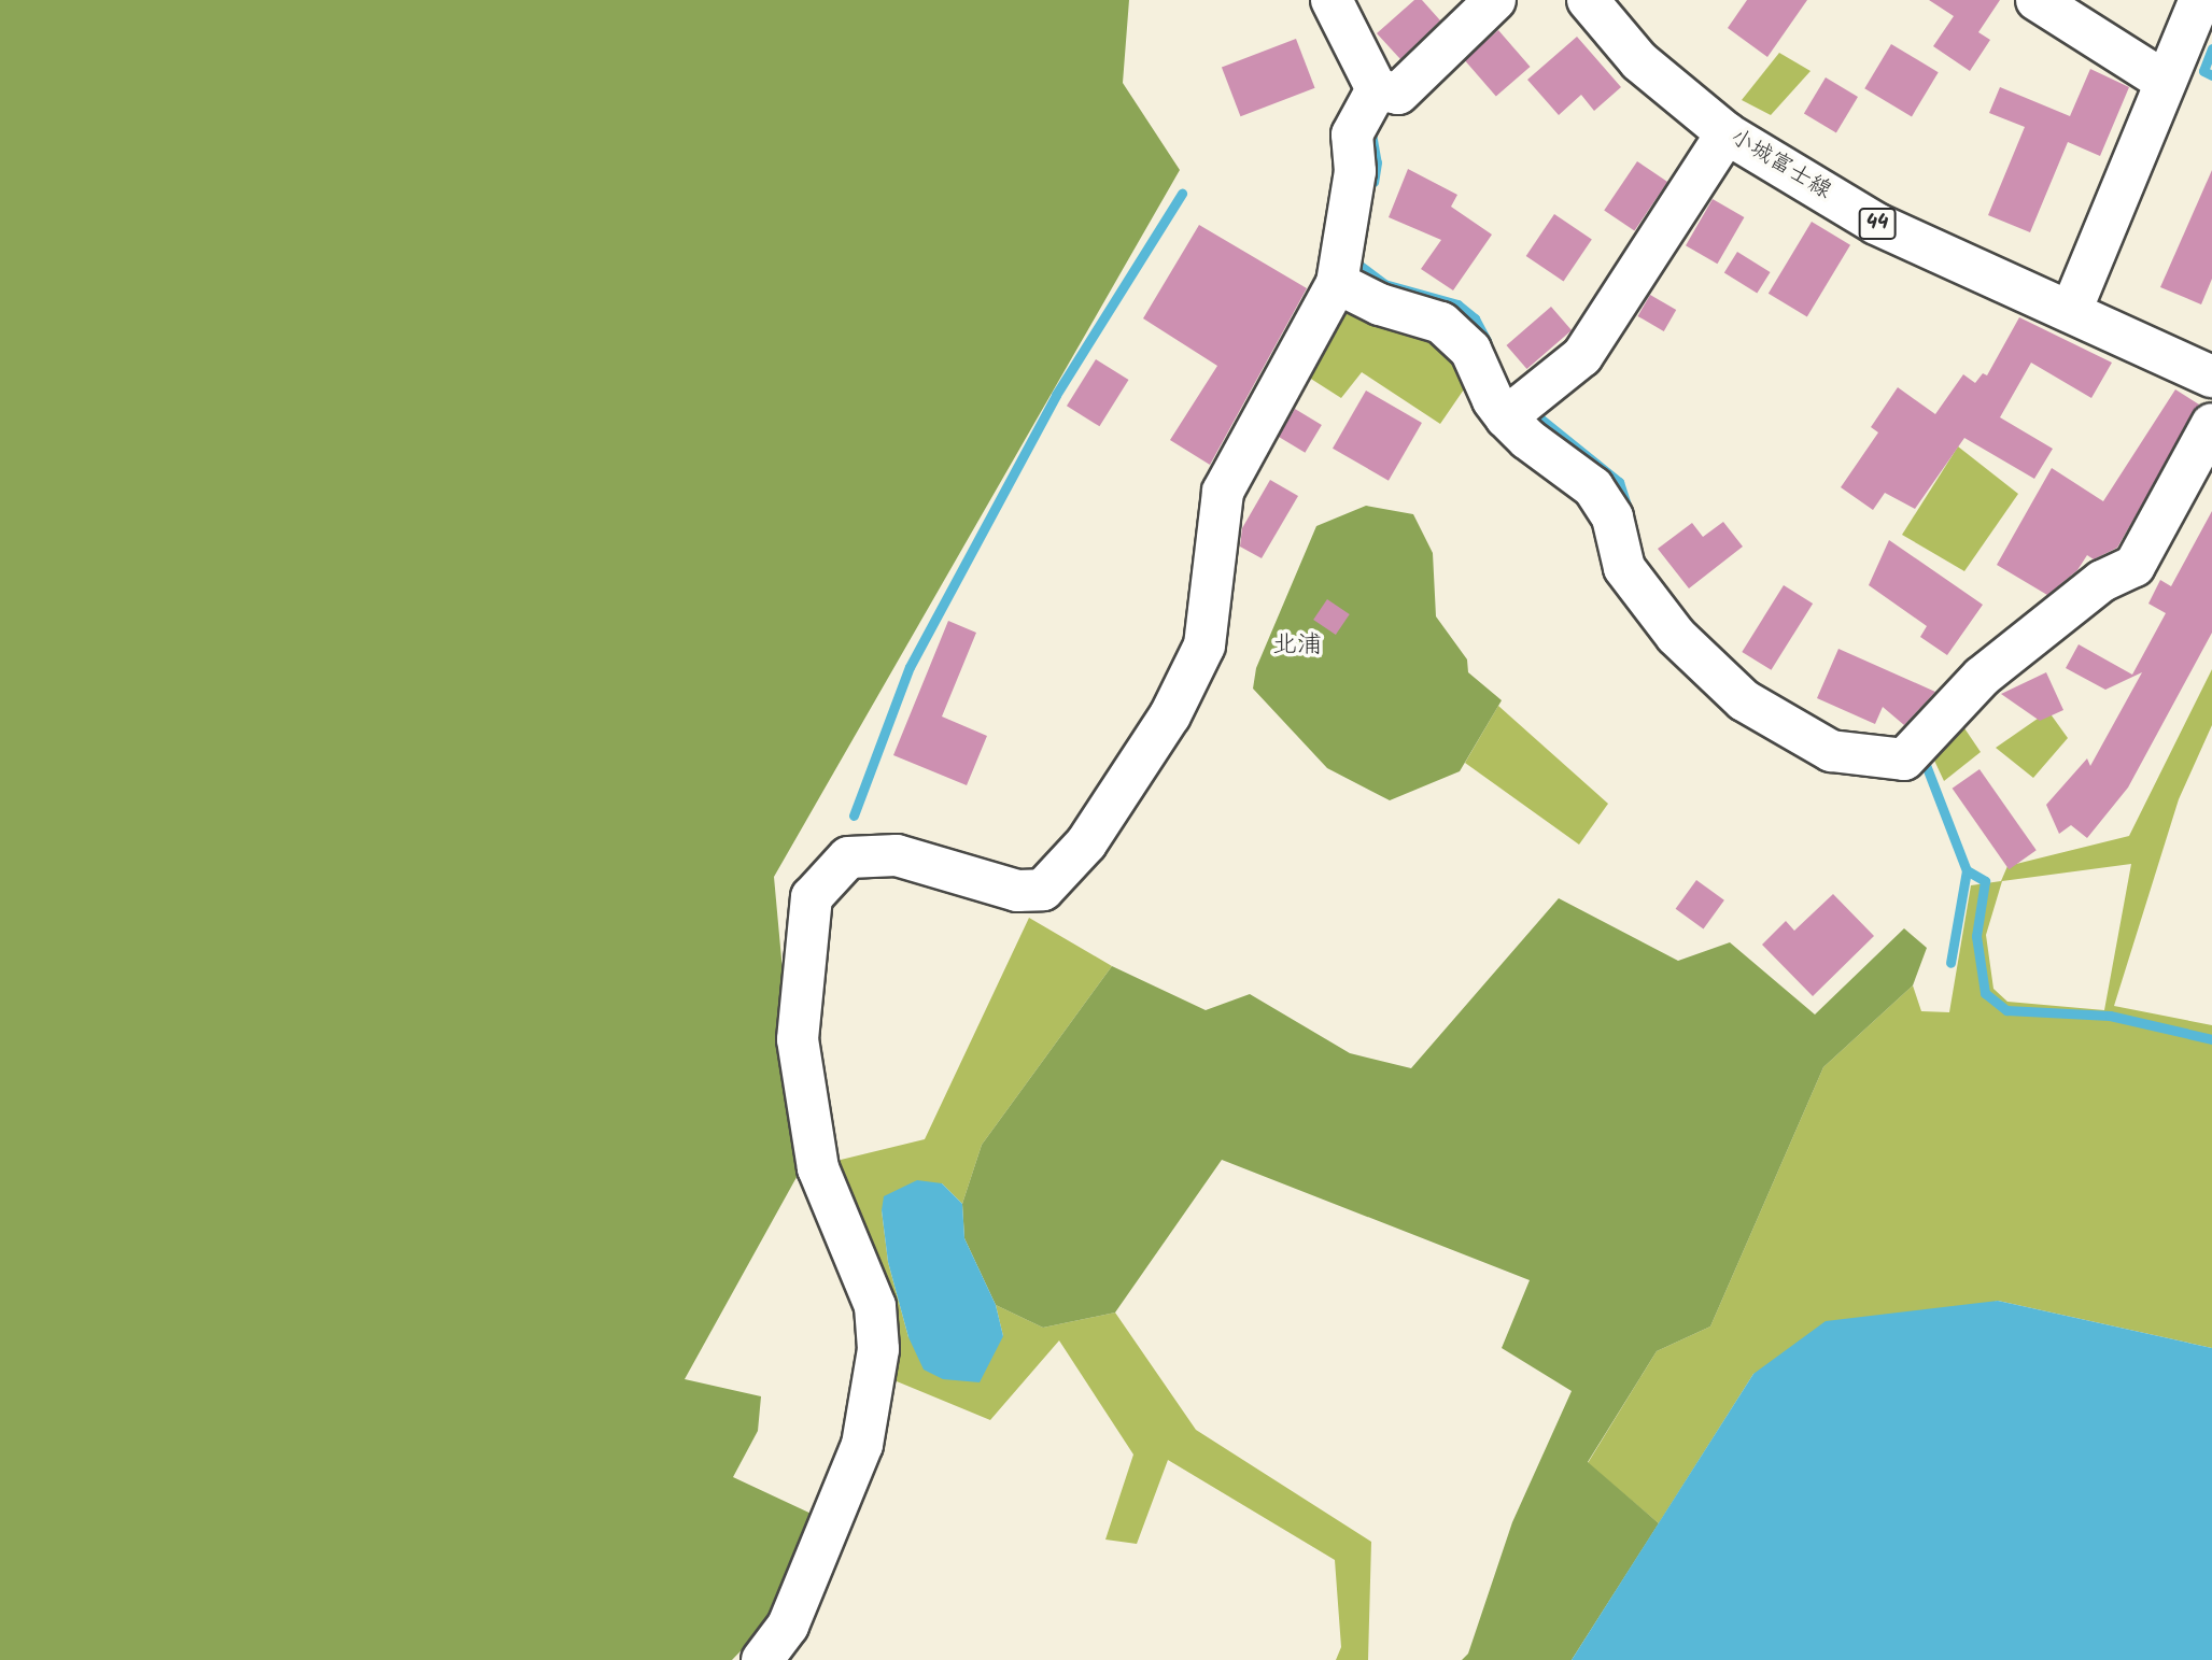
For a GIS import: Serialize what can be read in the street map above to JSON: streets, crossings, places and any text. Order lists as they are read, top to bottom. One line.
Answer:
{"streets":{"street":["小城富士線","44"]},"districts":["北浦"]}
